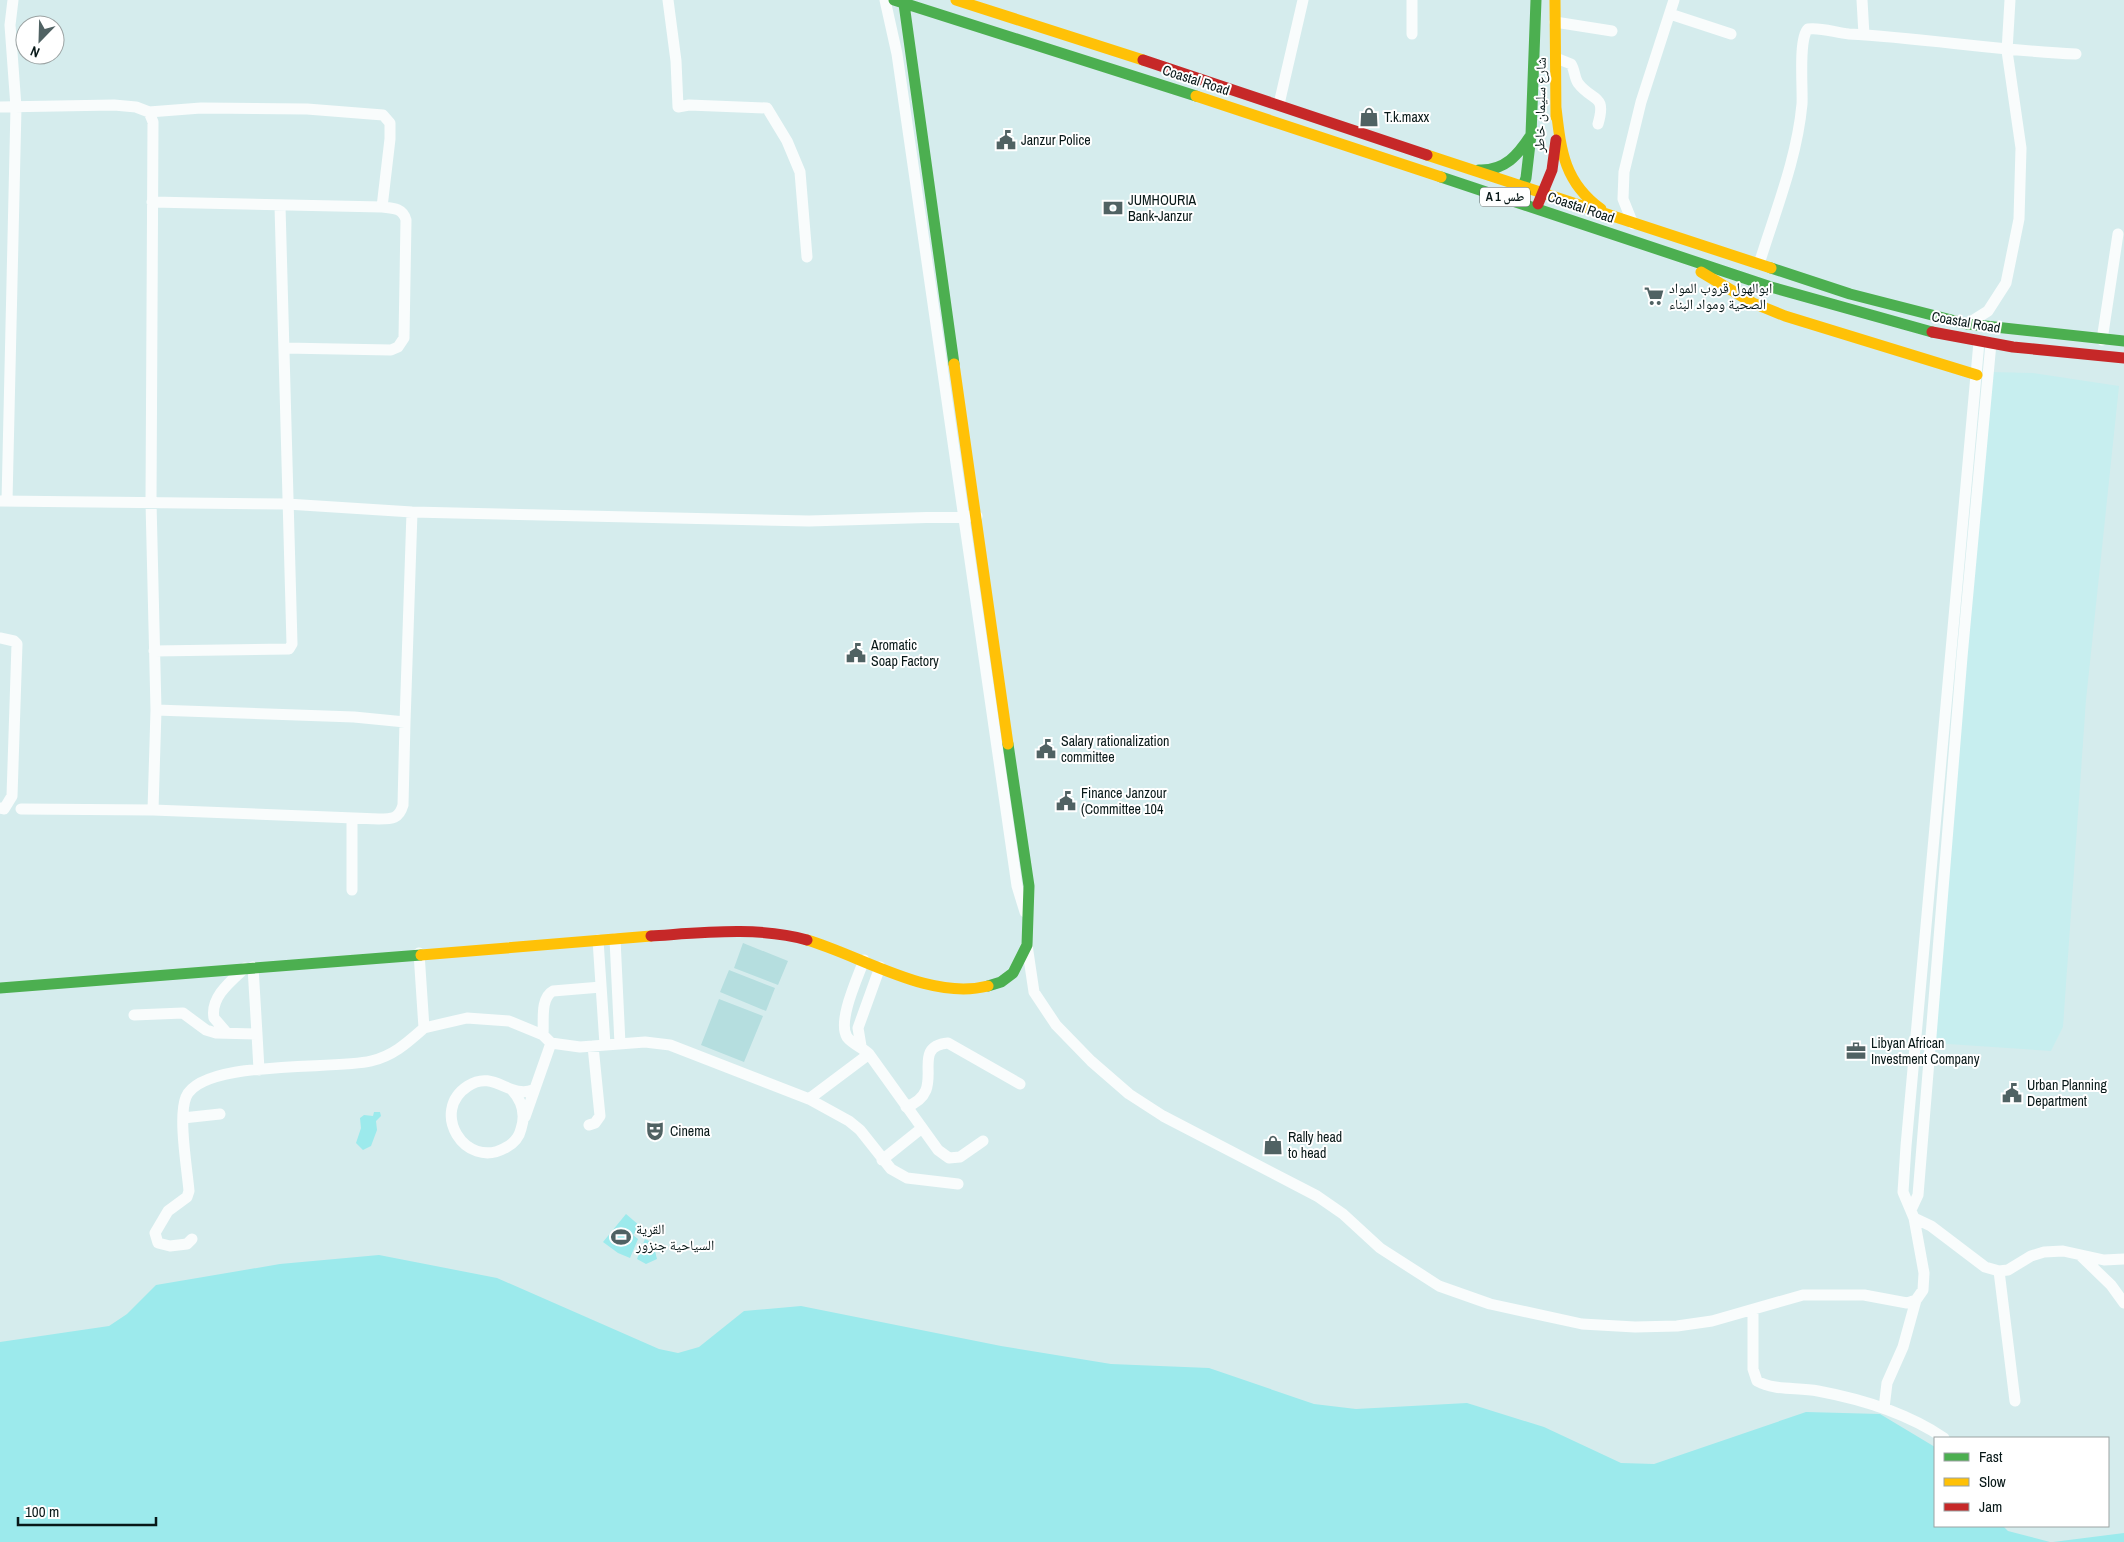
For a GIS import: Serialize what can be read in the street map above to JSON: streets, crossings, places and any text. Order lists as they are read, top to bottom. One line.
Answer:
{"streets":{"main road":["Coastal Road","شارع سليمان خاطر","A 1 طس"]},"crossings":[["Coastal Road","شارع سليمان خاطر"]],"places":{"shop":["T.k.maxx","Rally head to head"],"public building":["Janzur Police","Aromatic Soap Factory","Salary rationalization committee","Finance Janzour (Committee 104","Urban Planning Department"],"bank":["JUMHOURIA Bank-Janzur"],"supermarket":["ابوالهول قروب المواد الصحية ومواد البناء"],"office":["Libyan African Investment Company"],"theatre":["Cinema"],"sports":["القرية السياحية جنزور"]},"legend":["Fast","Slow","Jam"],"scale_bar":"100 m","north":"bottom left"}
